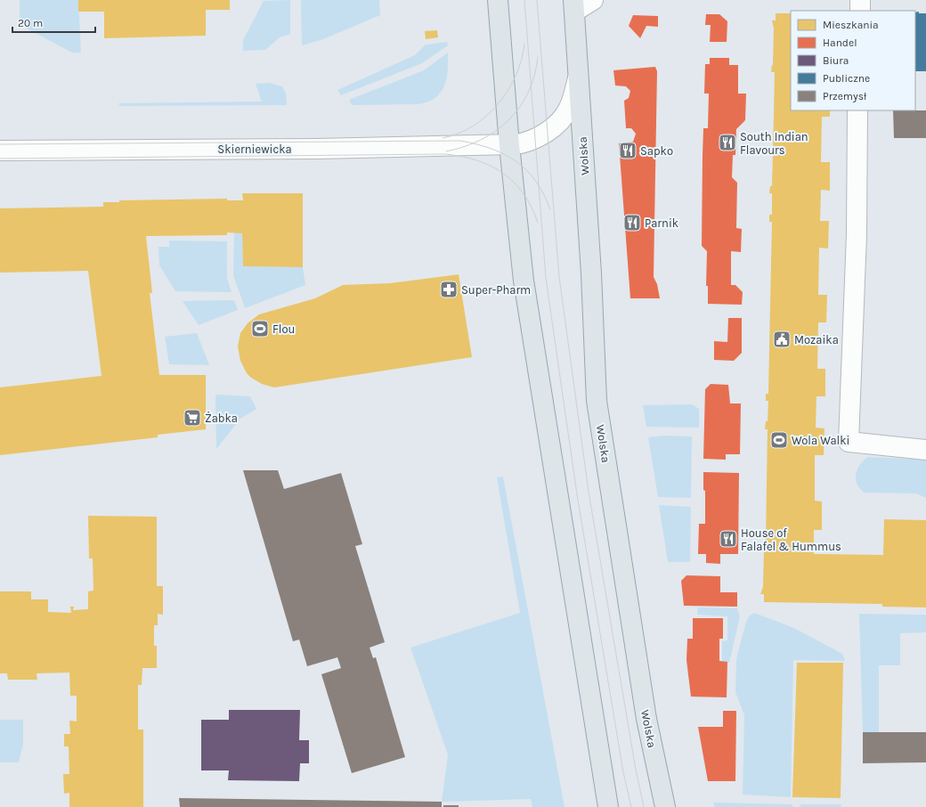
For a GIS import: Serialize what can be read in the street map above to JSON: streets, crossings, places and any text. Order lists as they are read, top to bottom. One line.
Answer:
{"streets":{"main road":["Wolska"],"street":["Skierniewicka"]},"crossings":[["Skierniewicka","Wolska"]],"places":{"restaurant":["South Indian Flavours","Sapko","Parnik","House of Falafel & Hummus"],"pharmacy":["Super-Pharm"],"sports":["Flou","Wola Walki"],"public building":["Mozaika"],"supermarket":["Żabka"]},"legend":["Mieszkania","Handel","Biura","Publiczne","Przemysł"],"scale_bar":"20 m"}
